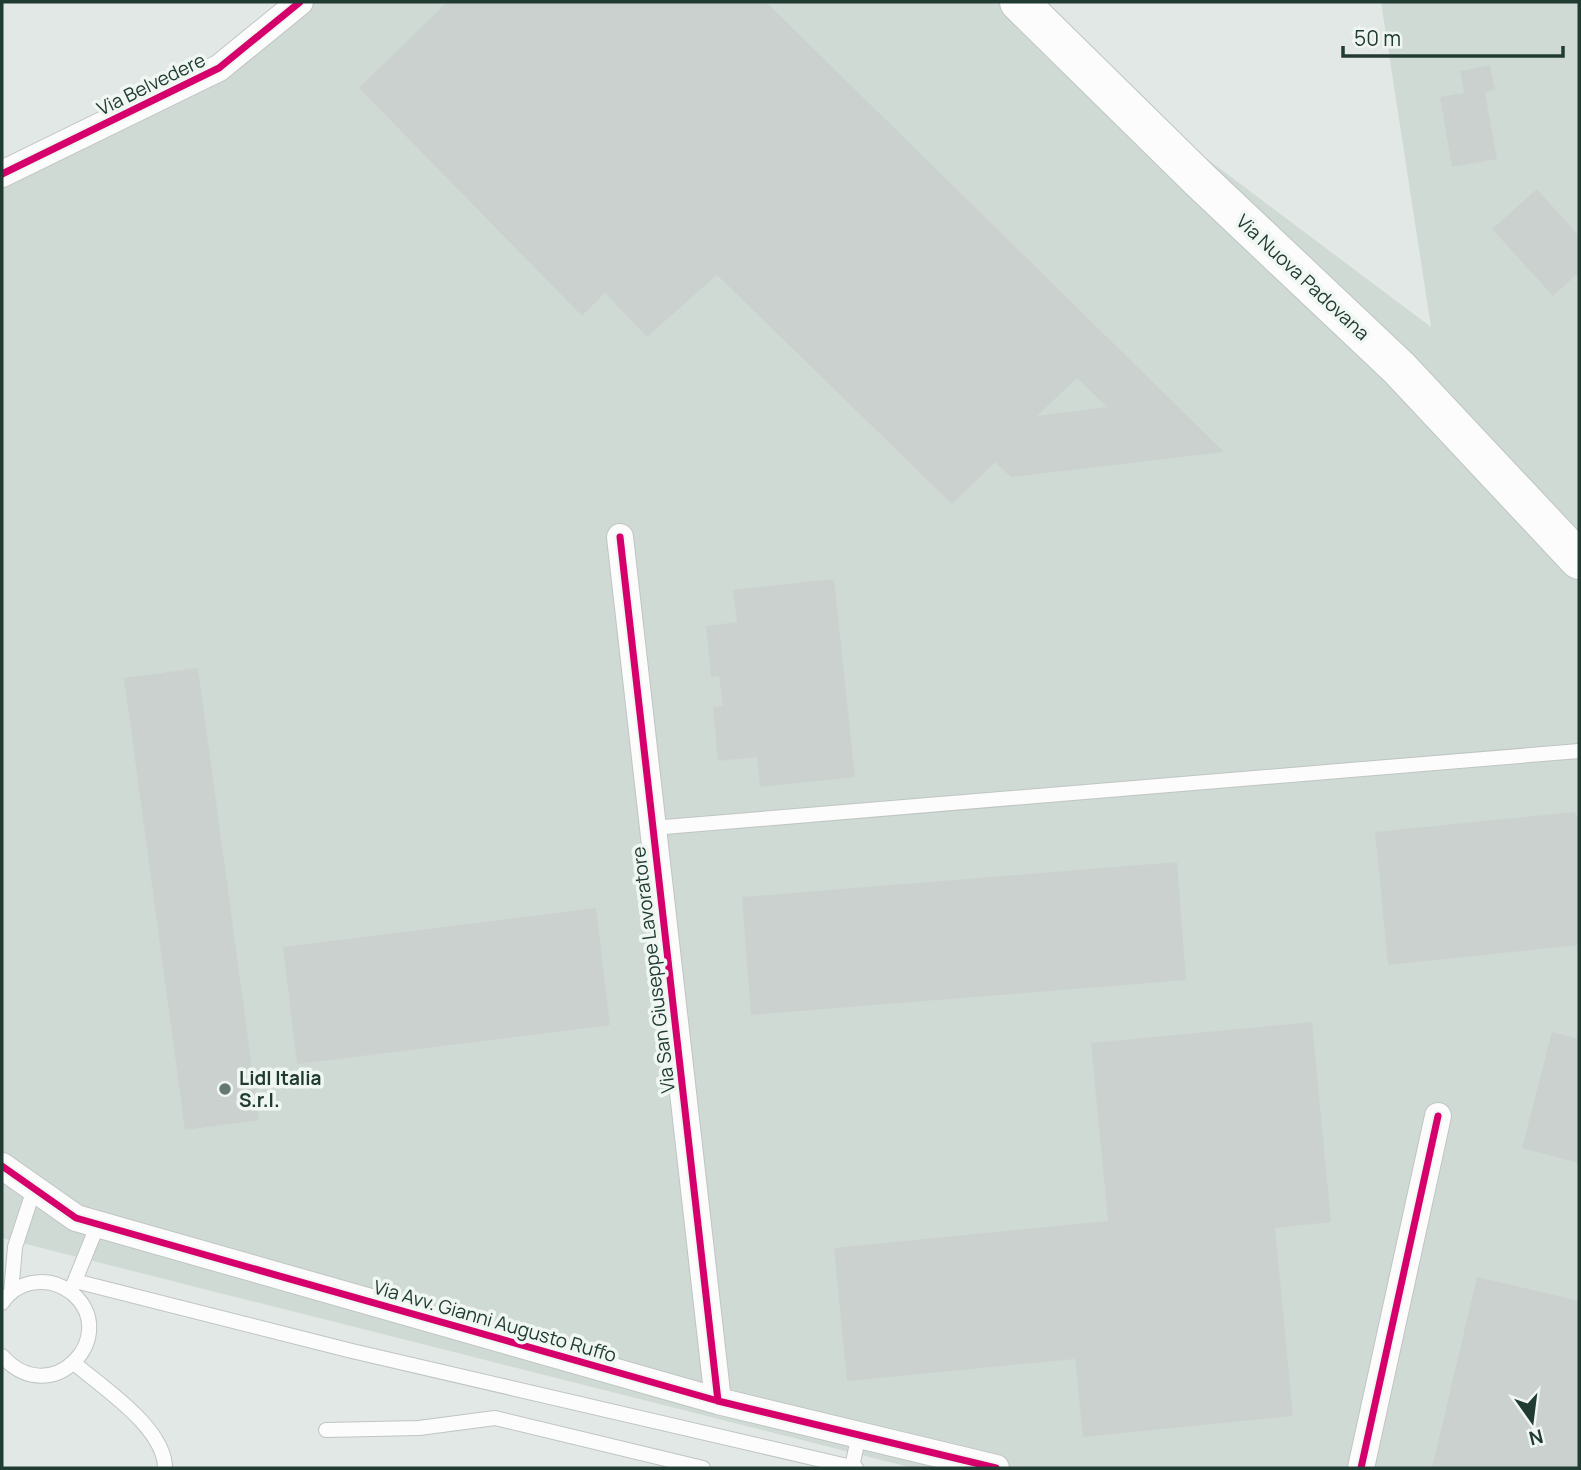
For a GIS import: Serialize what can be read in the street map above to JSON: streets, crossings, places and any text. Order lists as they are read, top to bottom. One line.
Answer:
{"streets":{"main road":["Via Nuova Padovana"],"street":["Via Belvedere","Via San Giuseppe Lavoratore","Via Avv. Gianni Augusto Ruffo"]},"crossings":[["Via San Giuseppe Lavoratore","Via Avv. Gianni Augusto Ruffo"]],"places":["Lidl Italia S.r.l."],"scale_bar":"50 m","north":"bottom"}
